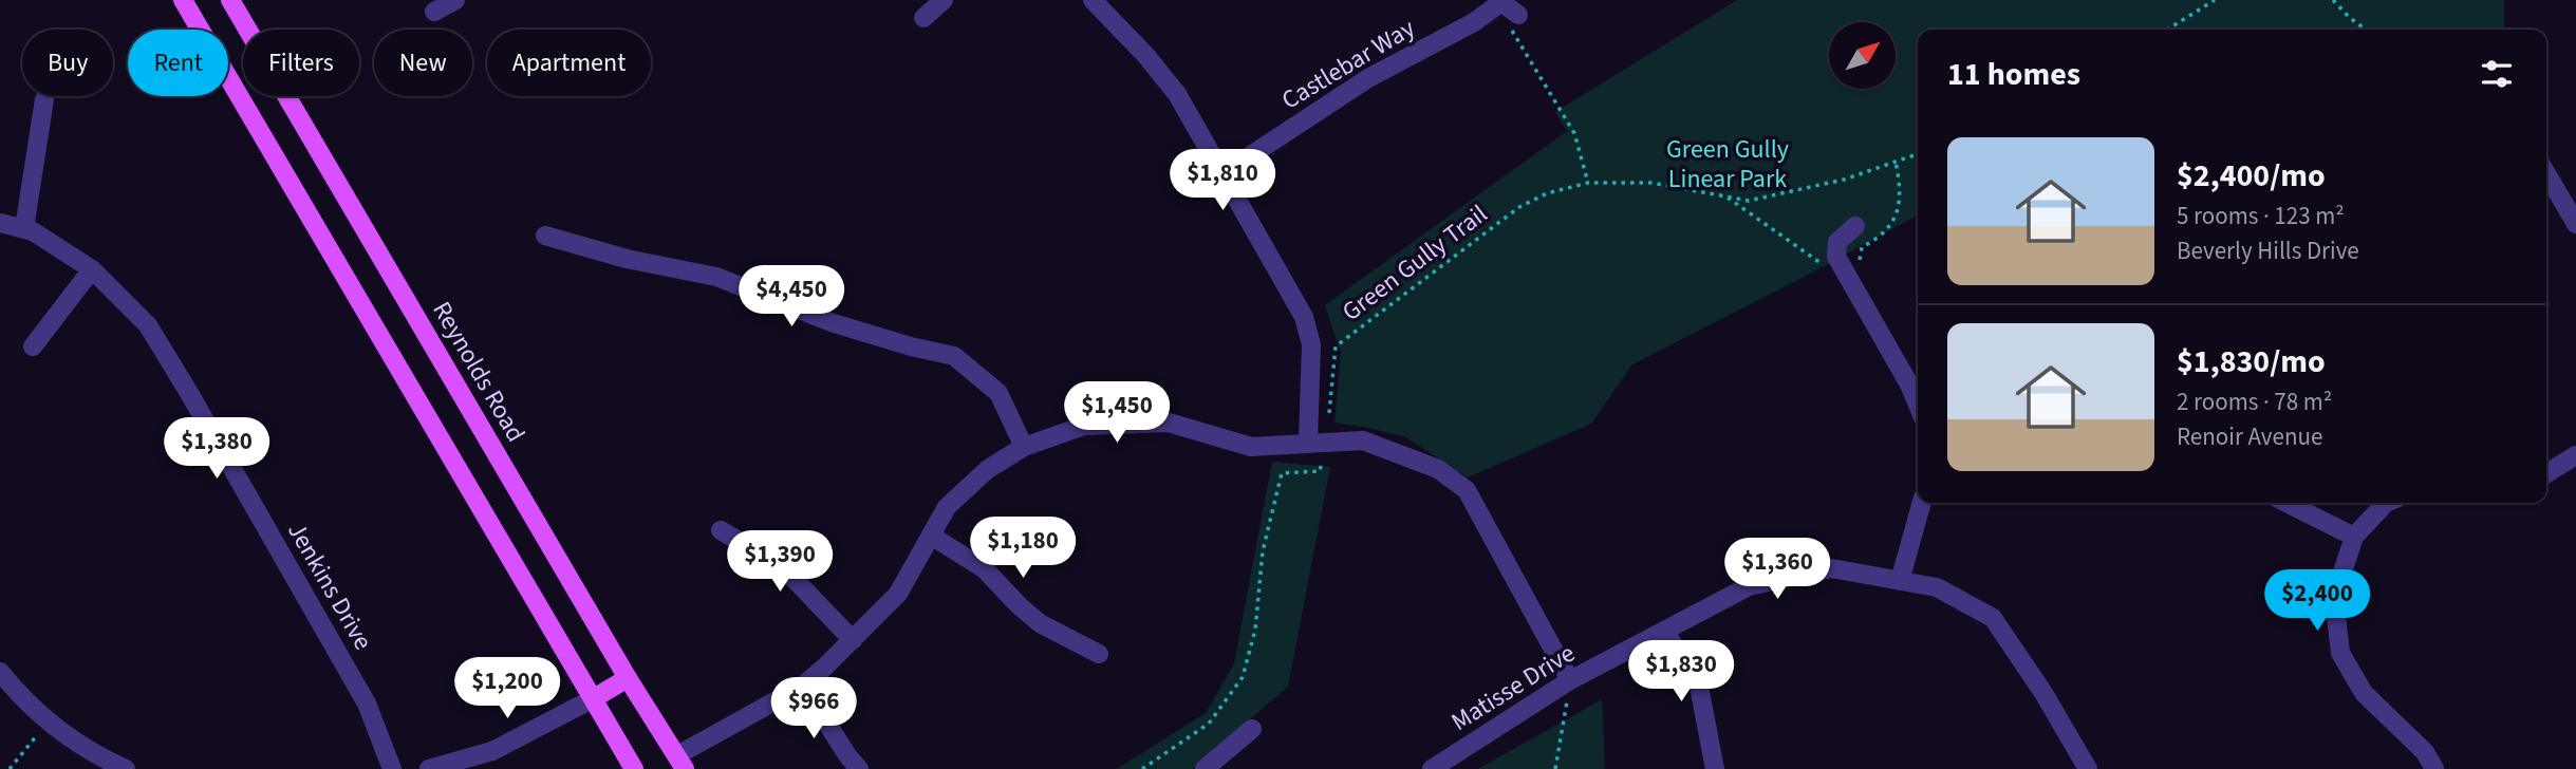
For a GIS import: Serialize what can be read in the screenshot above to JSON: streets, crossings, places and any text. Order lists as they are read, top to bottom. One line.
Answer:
{"streets":{"main road":["Reynolds Road"],"street":["Castlebar Way","Jenkins Drive","Matisse Drive"],"path":["Green Gully Trail"]},"parks":["Green Gully Linear Park"],"north":"top right","page":{"chip":["Buy","Rent","Filters","New","Apartment"],"heading":"11 homes","list":[{"name":"$2,400/mo","note":"5 rooms · 123 m² · Beverly Hills Drive"},{"name":"$1,830/mo","note":"2 rooms · 78 m² · Renoir Avenue"}],"price":["$1,810","$4,450","$1,450","$1,380","$1,180","$1,390","$1,360","$2,400","$1,830","$1,200","$966"]}}
